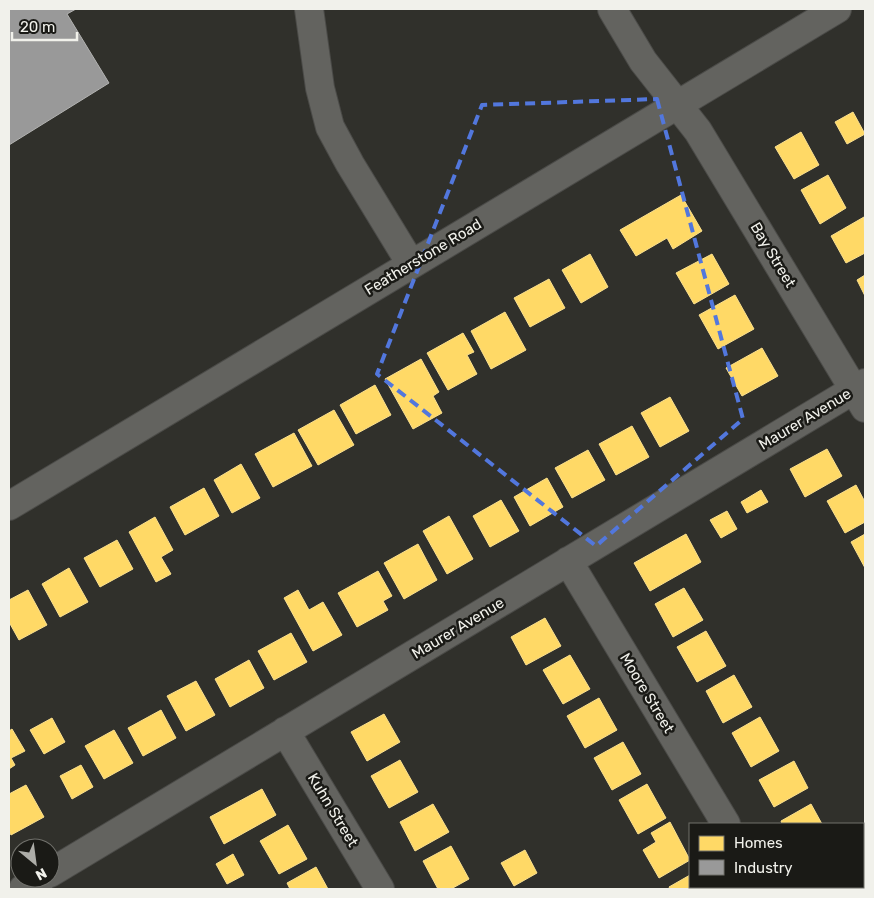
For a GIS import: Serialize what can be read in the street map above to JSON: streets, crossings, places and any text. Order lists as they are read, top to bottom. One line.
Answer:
{"streets":{"street":["Bay Street","Featherstone Road","Maurer Avenue","Moore Street","Kuhn Street"]},"crossings":[["Bay Street","Featherstone Road"],["Bay Street","Maurer Avenue"],["Maurer Avenue","Moore Street"],["Maurer Avenue","Kuhn Street"]],"legend":["Homes","Industry"],"scale_bar":"20 m","north":"bottom right"}
